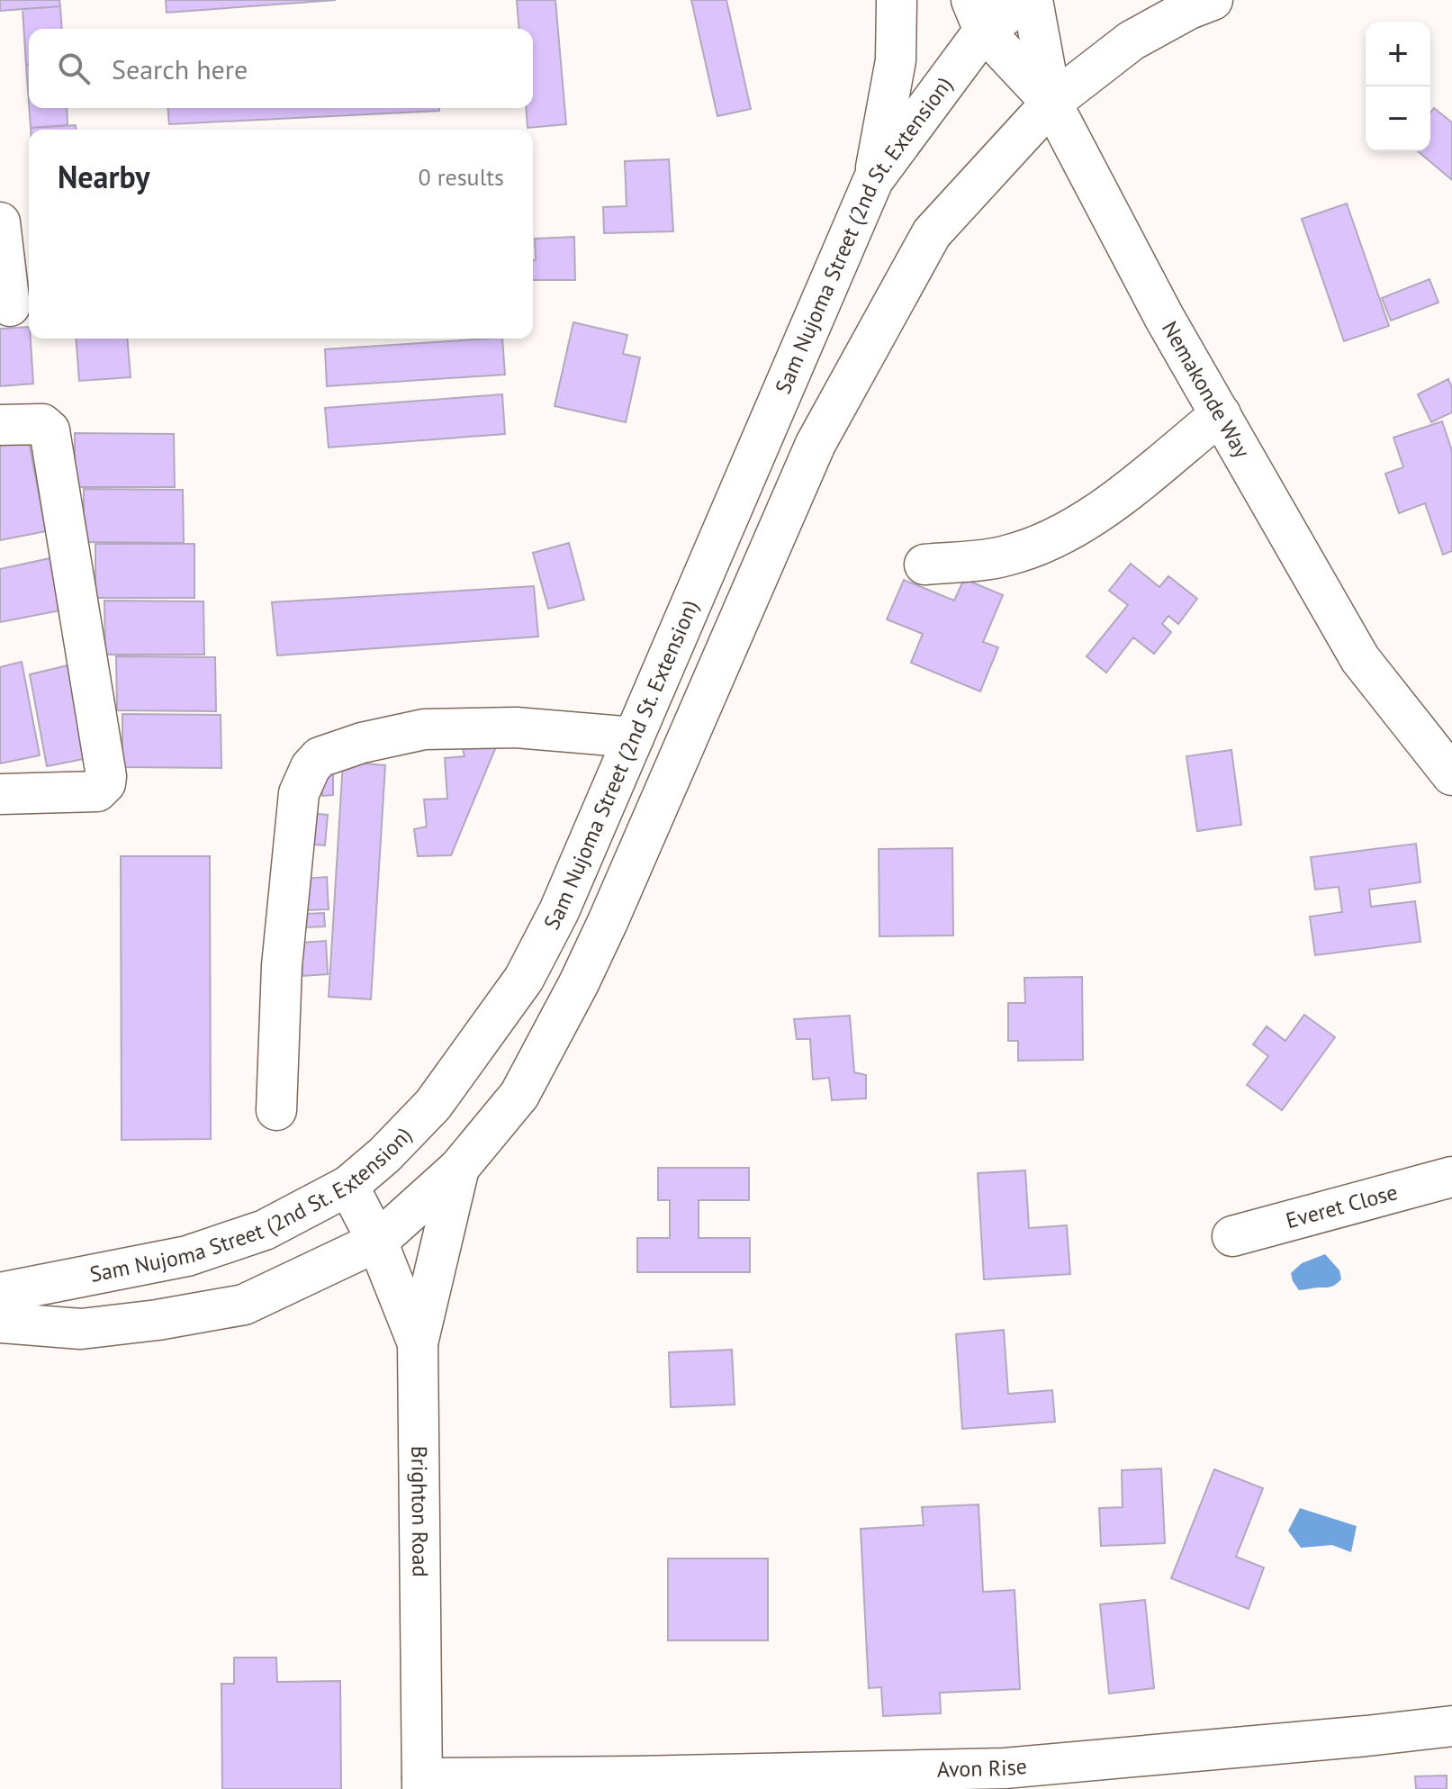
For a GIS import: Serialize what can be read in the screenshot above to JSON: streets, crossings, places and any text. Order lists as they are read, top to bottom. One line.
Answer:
{"streets":{"main road":["Sam Nujoma Street (2nd St. Extension)","Nemakonde Way","Everet Close","Brighton Road","Avon Rise"]},"crossings":[["Sam Nujoma Street (2nd St. Extension)","Nemakonde Way"],["Sam Nujoma Street (2nd St. Extension)","Brighton Road"],["Brighton Road","Avon Rise"]],"page":{"map_buttons":["+","−"],"search":"Search here","heading":["Nearby","0 results"]}}
